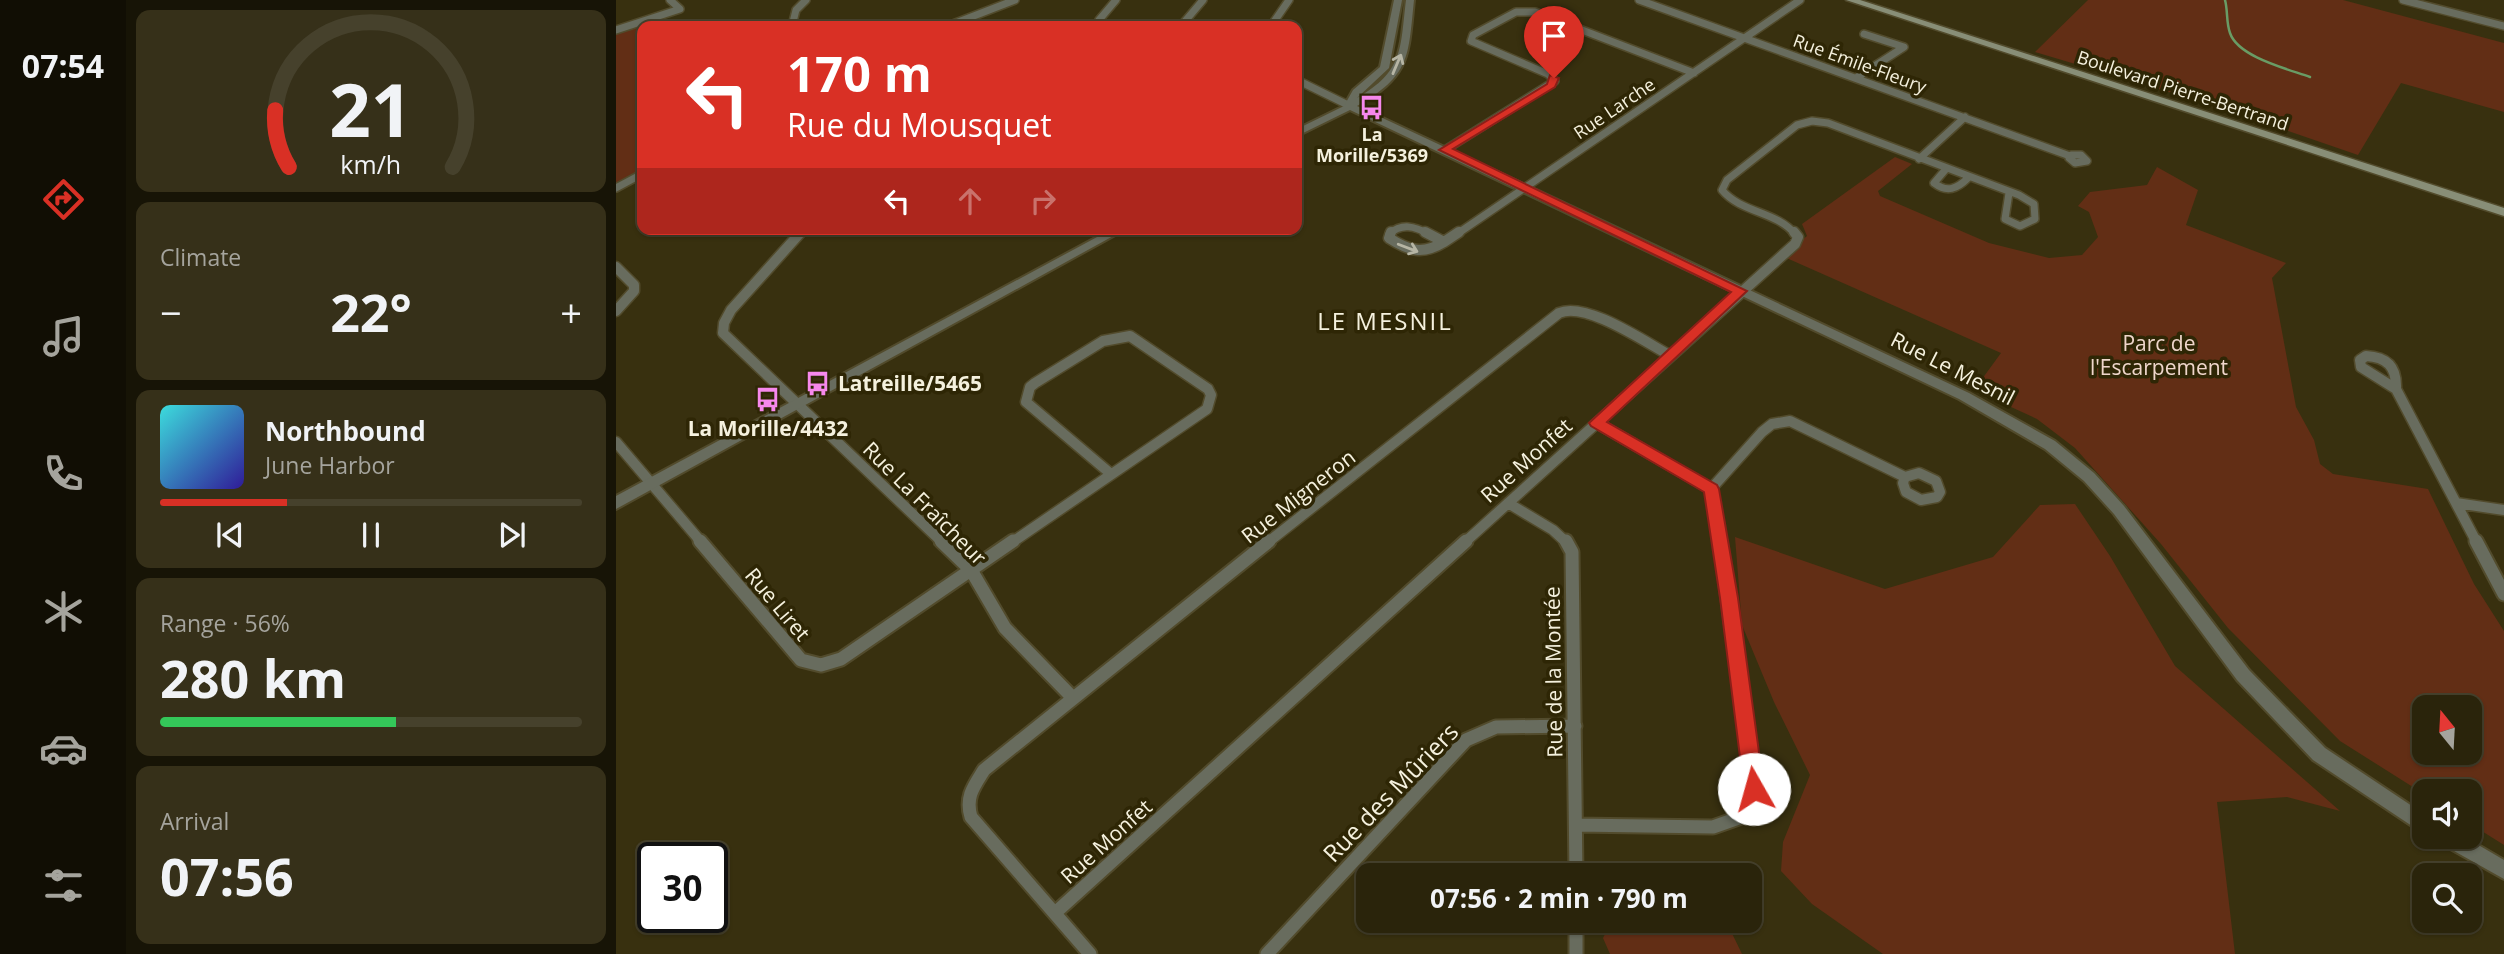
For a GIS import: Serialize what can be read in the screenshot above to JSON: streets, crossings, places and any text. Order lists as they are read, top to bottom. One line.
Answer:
{"streets":{"main road":["Boulevard Pierre-Bertrand"],"street":["Rue Émile-Fleury","Rue Larche","Rue Le Mesnil","Rue Monfet","Rue Migneron","Rue La Fraîcheur","Rue Liret","Rue de la Montée","Rue des Mûriers"]},"crossings":[["Rue Émile-Fleury","Rue Larche"],["Rue Larche","Rue Le Mesnil"],["Rue Le Mesnil","Rue Monfet"],["Rue Monfet","Rue Migneron"],["Rue Monfet","Rue de la Montée"],["Rue Migneron","Rue La Fraîcheur"],["Rue La Fraîcheur","Rue Liret"],["Rue de la Montée","Rue des Mûriers"]],"districts":["LE MESNIL"],"parks":["Parc de l'Escarpement"],"places":{"bus stop":["La Morille/5369","Latreille/5465","La Morille/4432"]},"north":"top","page":{"tabs":"07:54","turn":["170 m","Rue du Mousquet"],"tile":["Climate",["Range · 56%","280 km"],["Arrival","07:56"]],"heat":["−","22°","+"],"song":["Northbound","June Harbor"],"limit":"30","trip":"07:56 · 2 min · 790 m","gauge":["21","km/h"]}}
